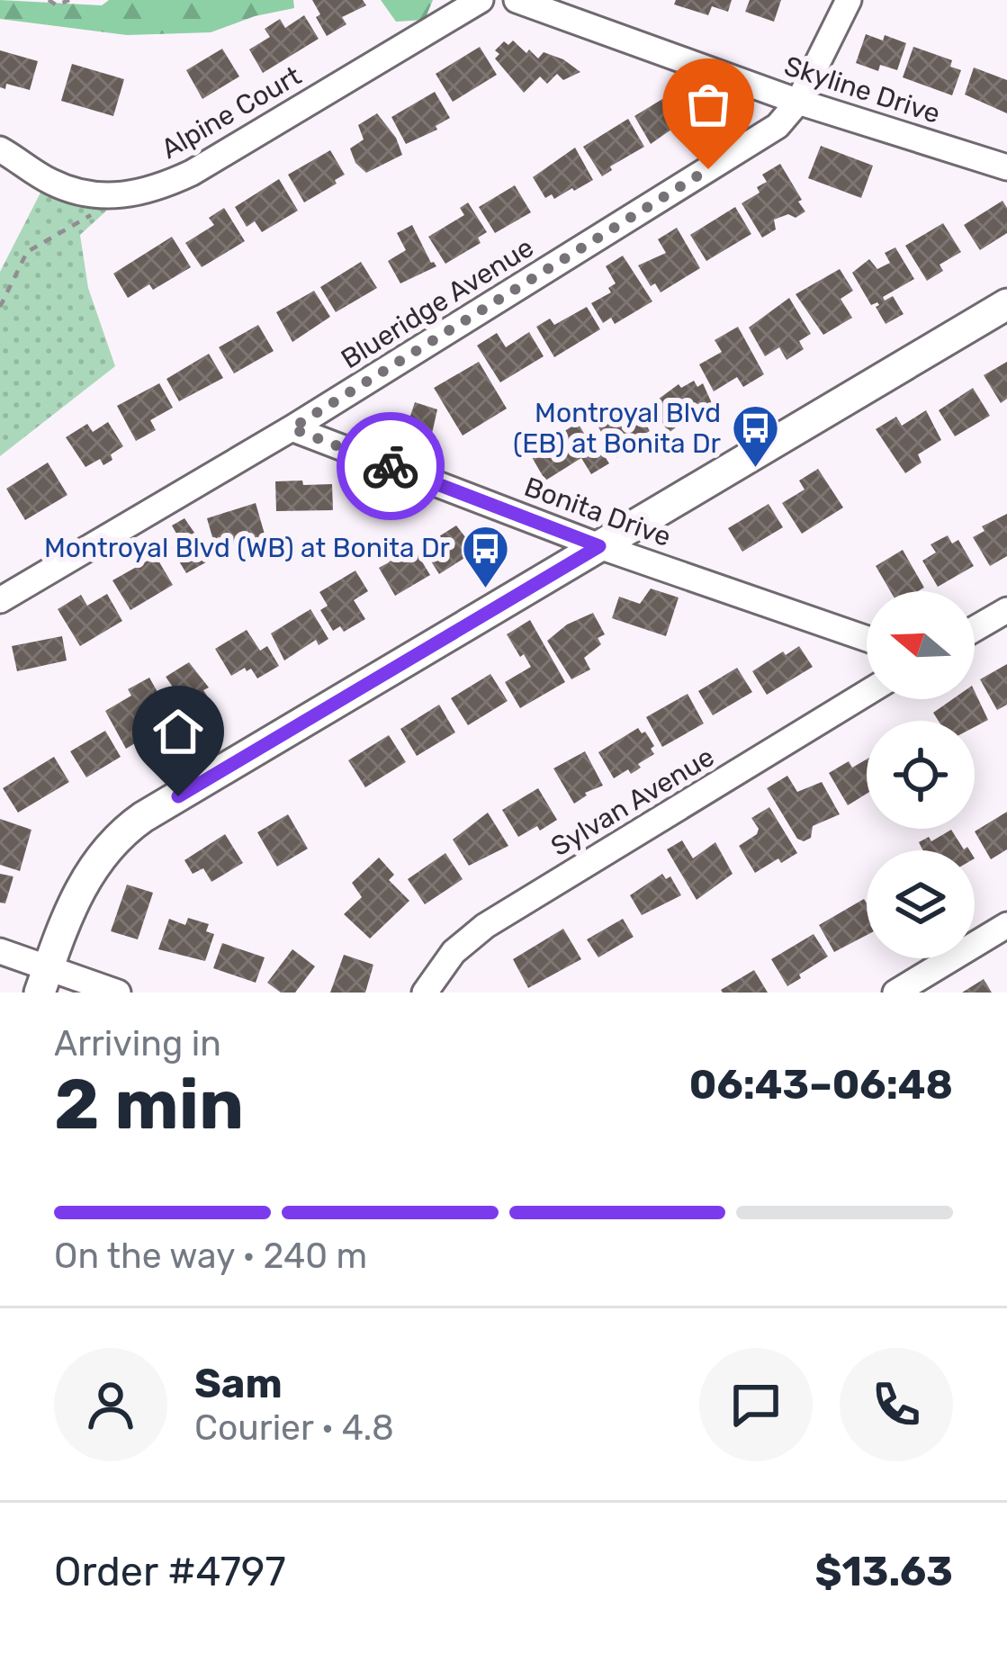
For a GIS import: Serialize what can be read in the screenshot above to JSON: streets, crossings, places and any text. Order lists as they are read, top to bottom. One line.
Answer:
{"streets":{"street":["Skyline Drive","Alpine Court","Blueridge Avenue","Bonita Drive","Sylvan Avenue"]},"crossings":[["Skyline Drive","Blueridge Avenue"],["Blueridge Avenue","Bonita Drive"]],"places":{"bus stop":["Montroyal Blvd (EB) at Bonita Dr","Montroyal Blvd (WB) at Bonita Dr"]},"north":"left","page":{"heading":["2 min","Arriving in","06:43–06:48"],"panel":["Sam","Courier · 4.8","Order #4797","$13.63"],"bar":"On the way · 240 m"}}
